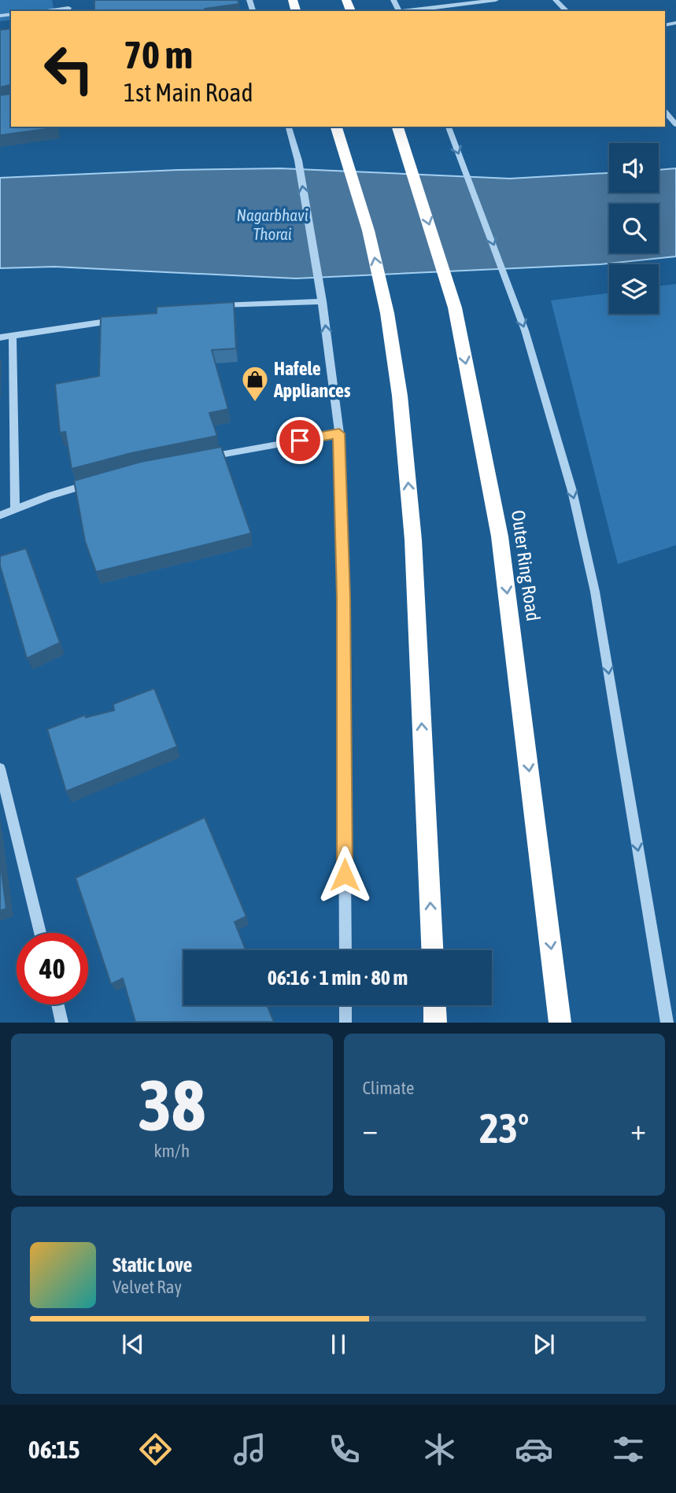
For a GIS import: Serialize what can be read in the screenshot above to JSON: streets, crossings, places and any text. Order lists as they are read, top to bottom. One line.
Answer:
{"streets":{"highway":["Outer Ring Road"]},"water":["Nagarbhavi Thorai"],"places":{"shop":["Hafele Appliances"]},"page":{"turn":["70 m","1st Main Road"],"limit":"40","trip":"06:16 · 1 min · 80 m","tile":[["38","km/h"],"Climate"],"heat":["−","23°","+"],"song":["Static Love","Velvet Ray"],"tabs":"06:15"}}
